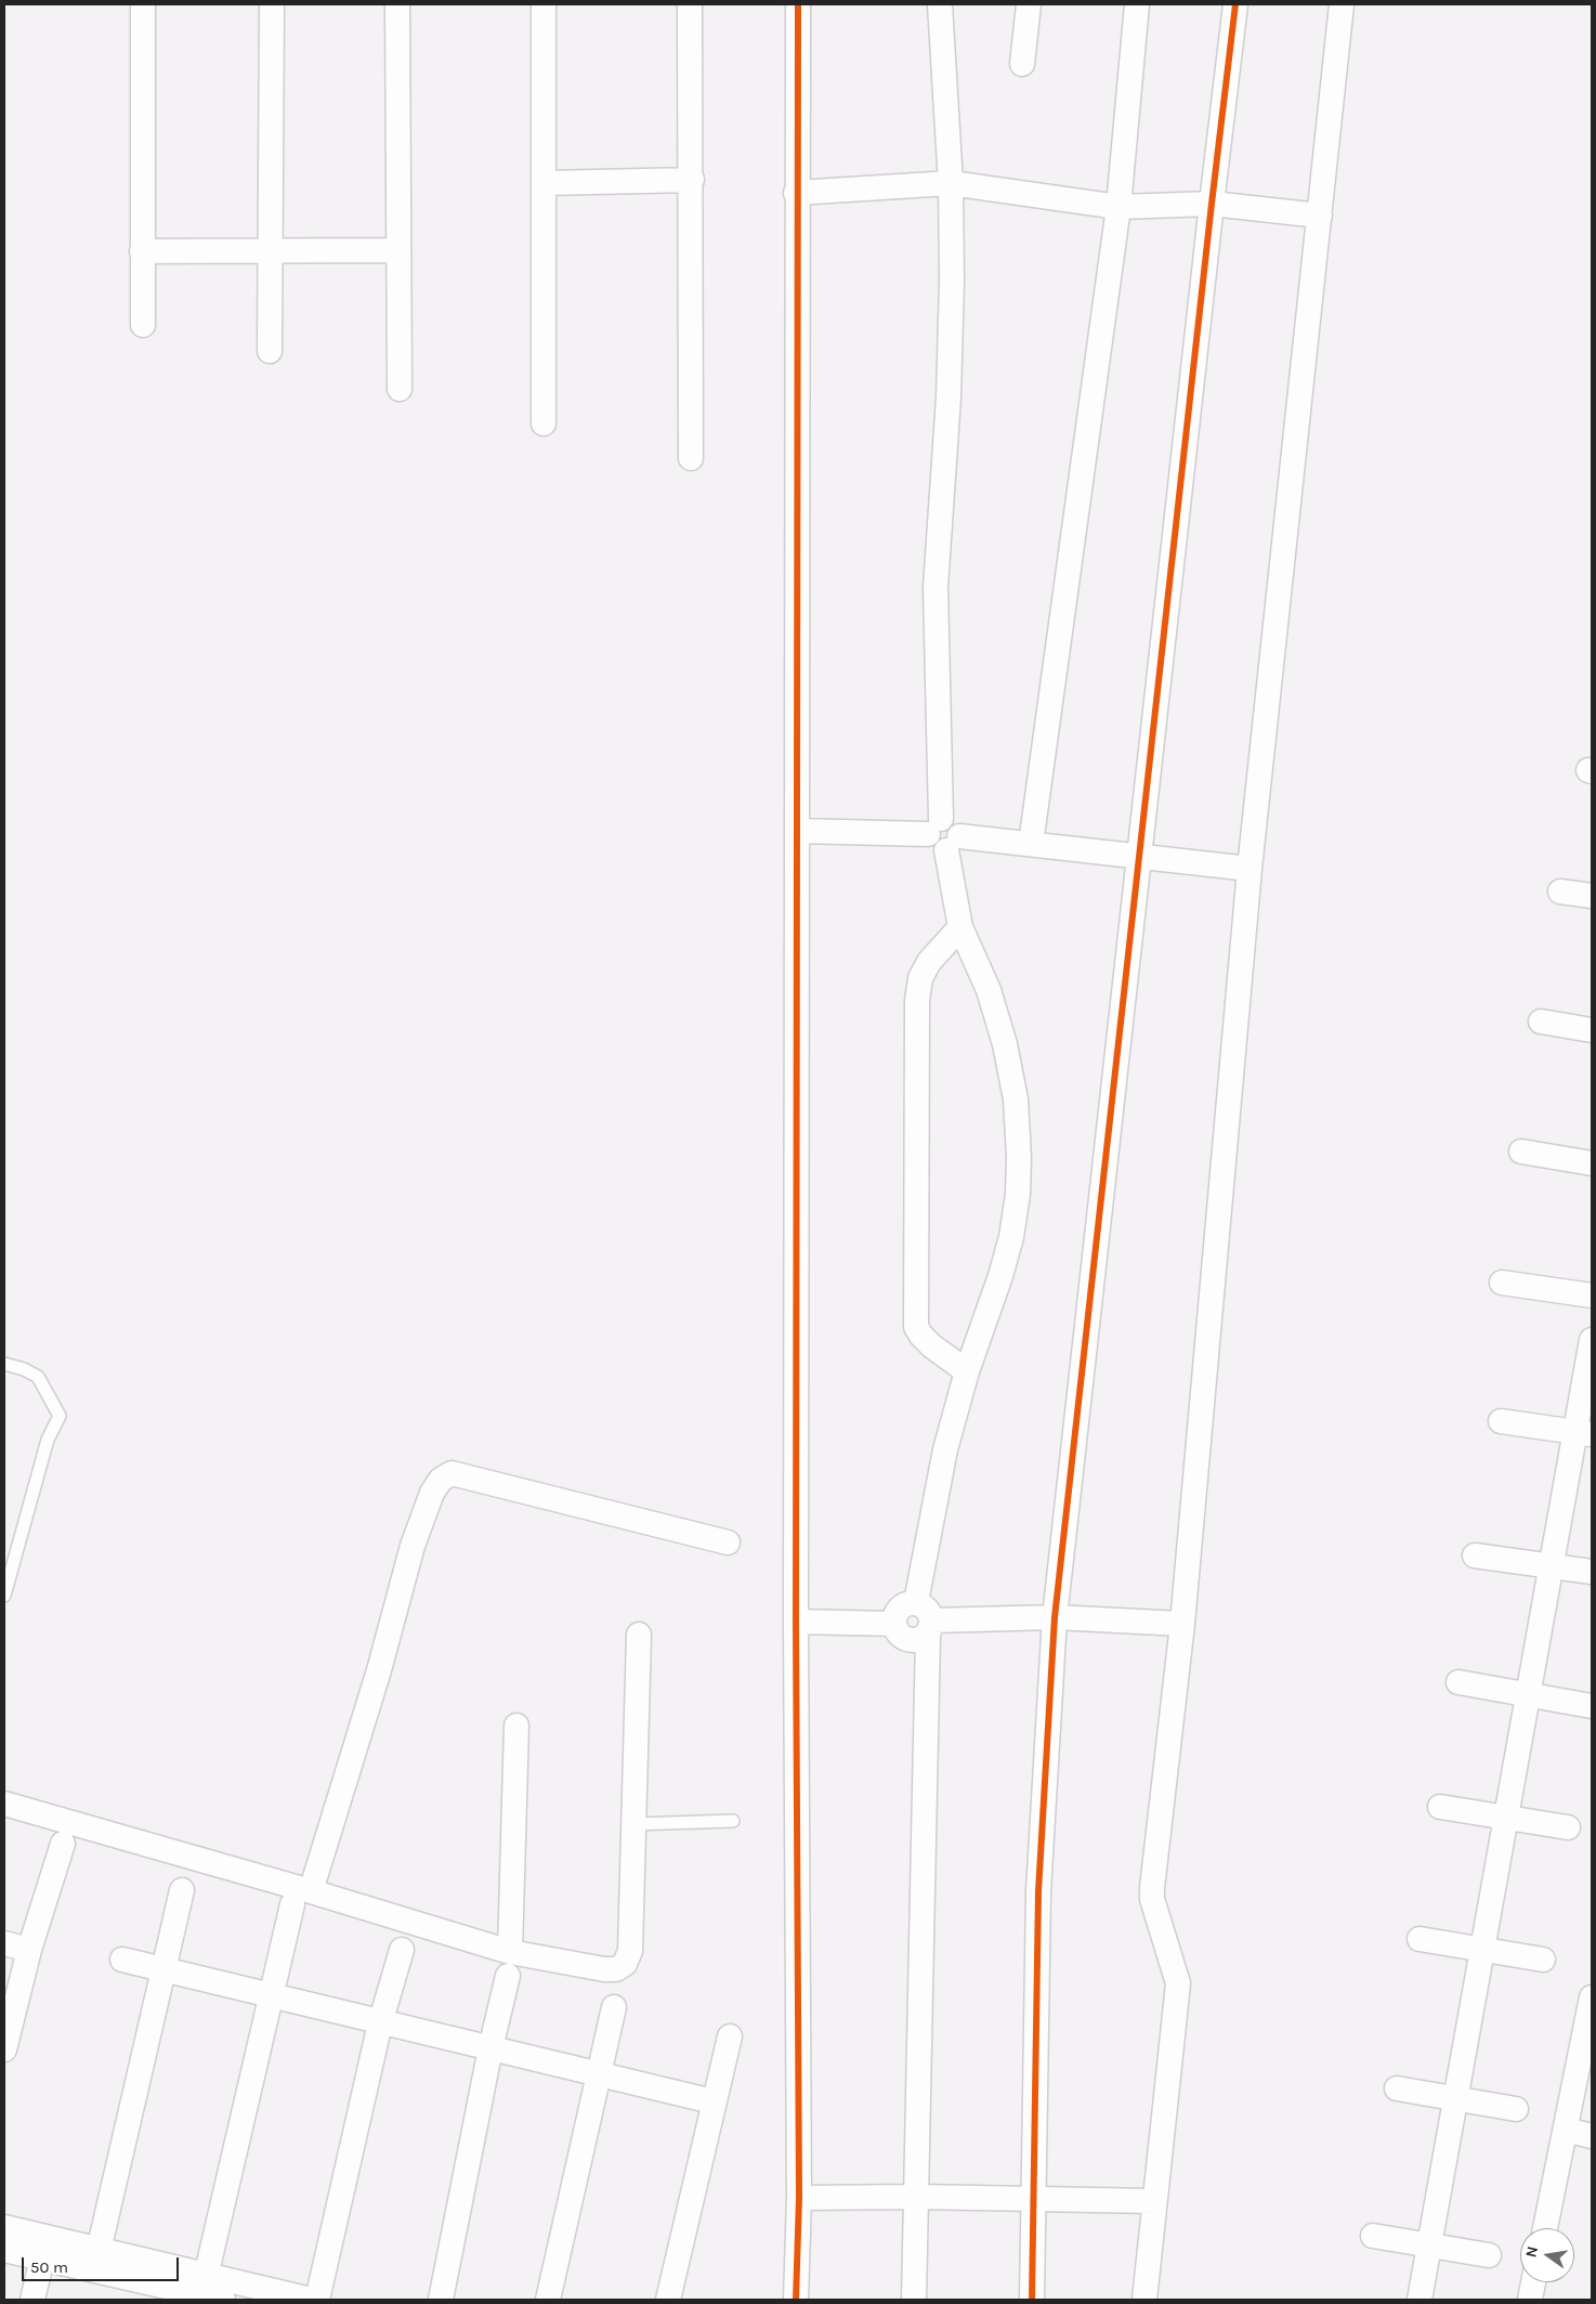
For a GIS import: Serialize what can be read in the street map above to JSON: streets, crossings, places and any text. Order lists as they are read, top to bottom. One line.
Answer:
{"scale_bar":"50 m","north":"left"}
